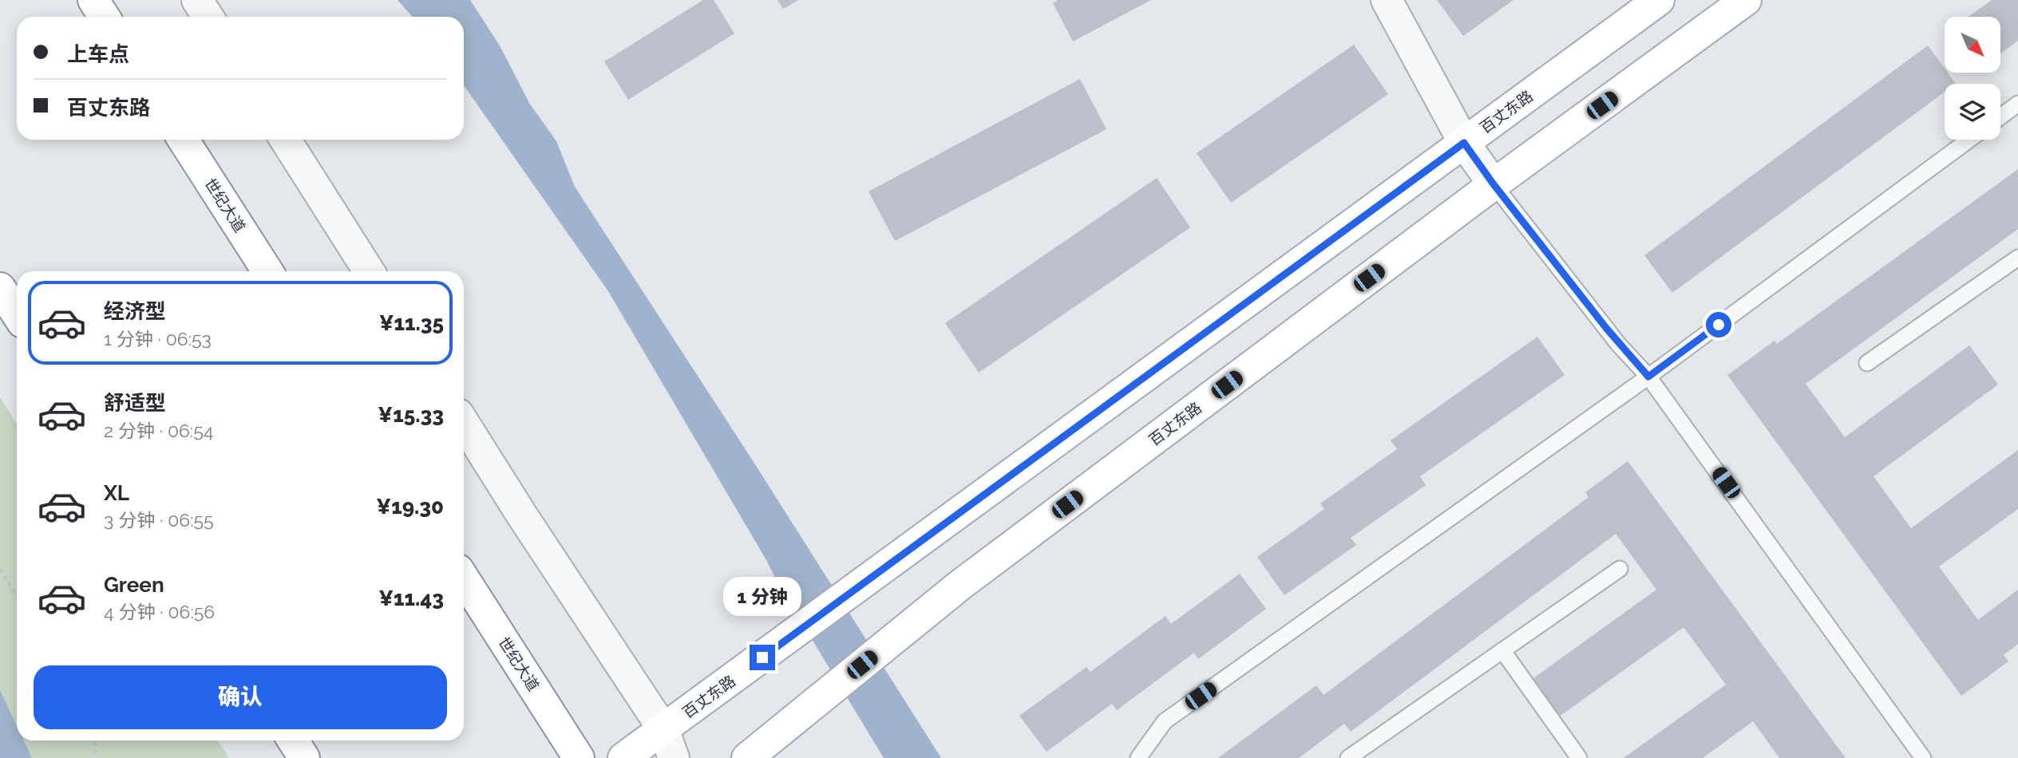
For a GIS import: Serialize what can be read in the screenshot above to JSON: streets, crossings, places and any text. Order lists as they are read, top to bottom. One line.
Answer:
{"streets":{"main road":["百丈东路","世纪大道"]},"north":"bottom right","page":{"banner":["上车点","百丈东路"],"list":[{"name":"经济型","note":"1 分钟 · 06:53","value":"¥11.35"},{"name":"舒适型","note":"2 分钟 · 06:54","value":"¥15.33"},{"name":"XL","note":"3 分钟 · 06:55","value":"¥19.30"},{"name":"Green","note":"4 分钟 · 06:56","value":"¥11.43"}],"bubble":"1 分钟","buttons":"确认"}}
